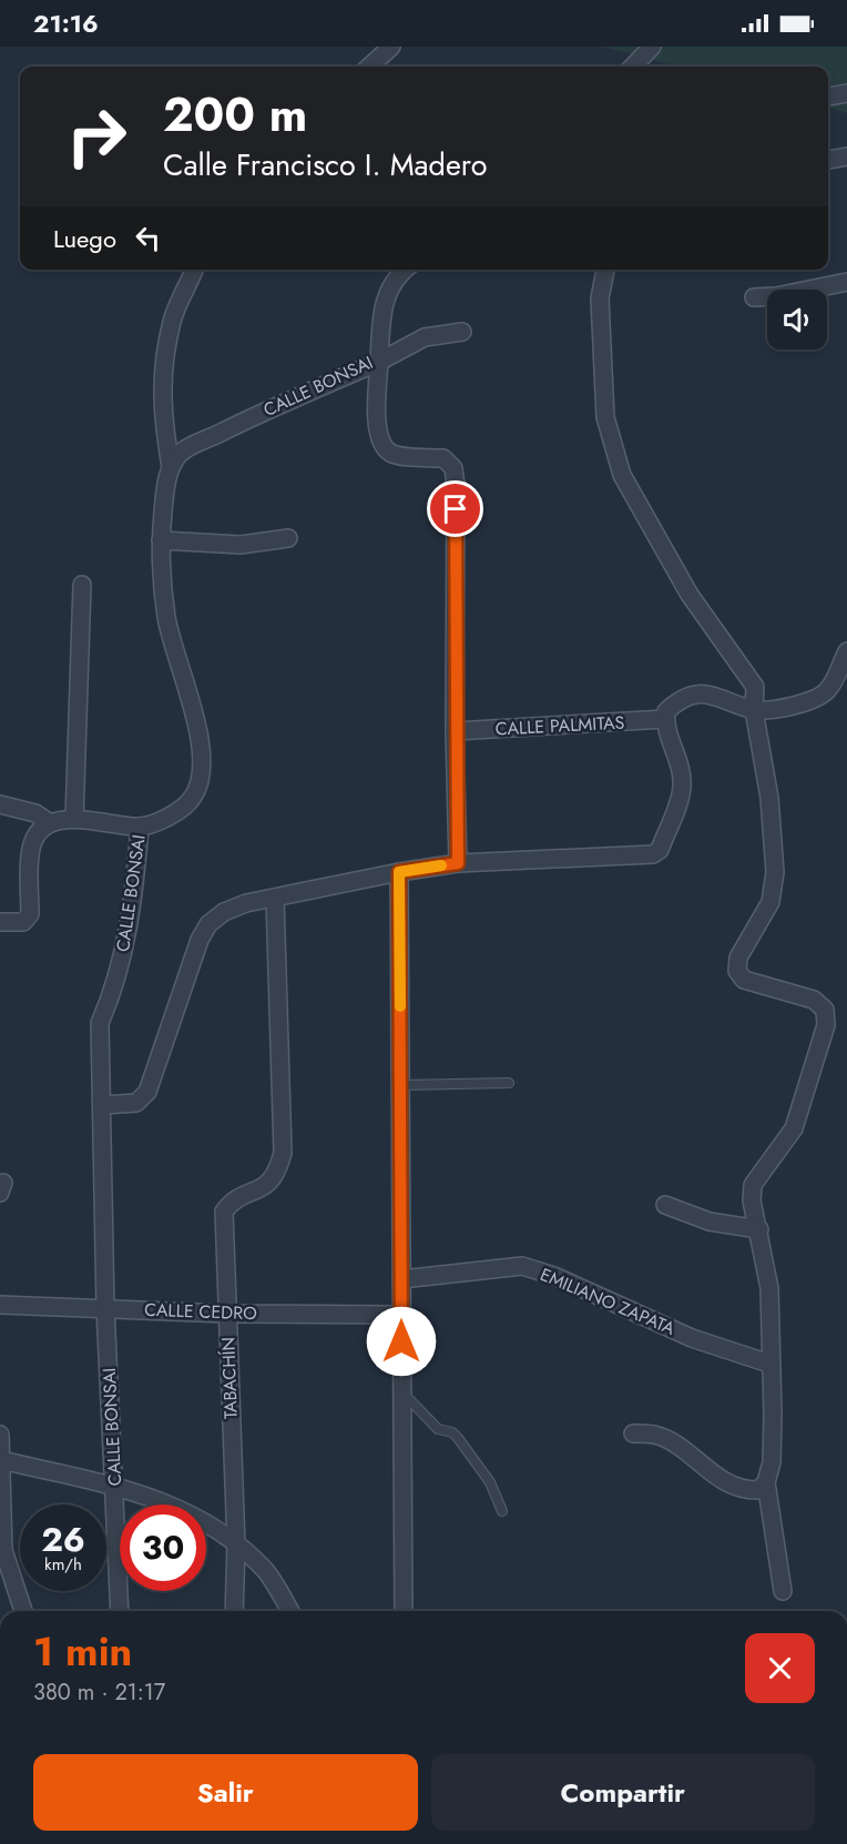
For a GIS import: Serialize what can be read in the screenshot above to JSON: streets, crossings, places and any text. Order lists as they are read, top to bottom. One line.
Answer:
{"streets":{"street":["CALLE BONSAI","CALLE PALMITAS","EMILIANO ZAPATA","CALLE CEDRO","TABACHÍN"]},"crossings":[["CALLE BONSAI","CALLE CEDRO"],["CALLE CEDRO","TABACHÍN"]],"page":{"status":"21:16","turn":["200 m","Calle Francisco I. Madero"],"then":"Luego","speed":"26 km/h","limit":"30","heading":["1 min","380 m · 21:17"],"buttons":["Salir","Compartir"]}}
